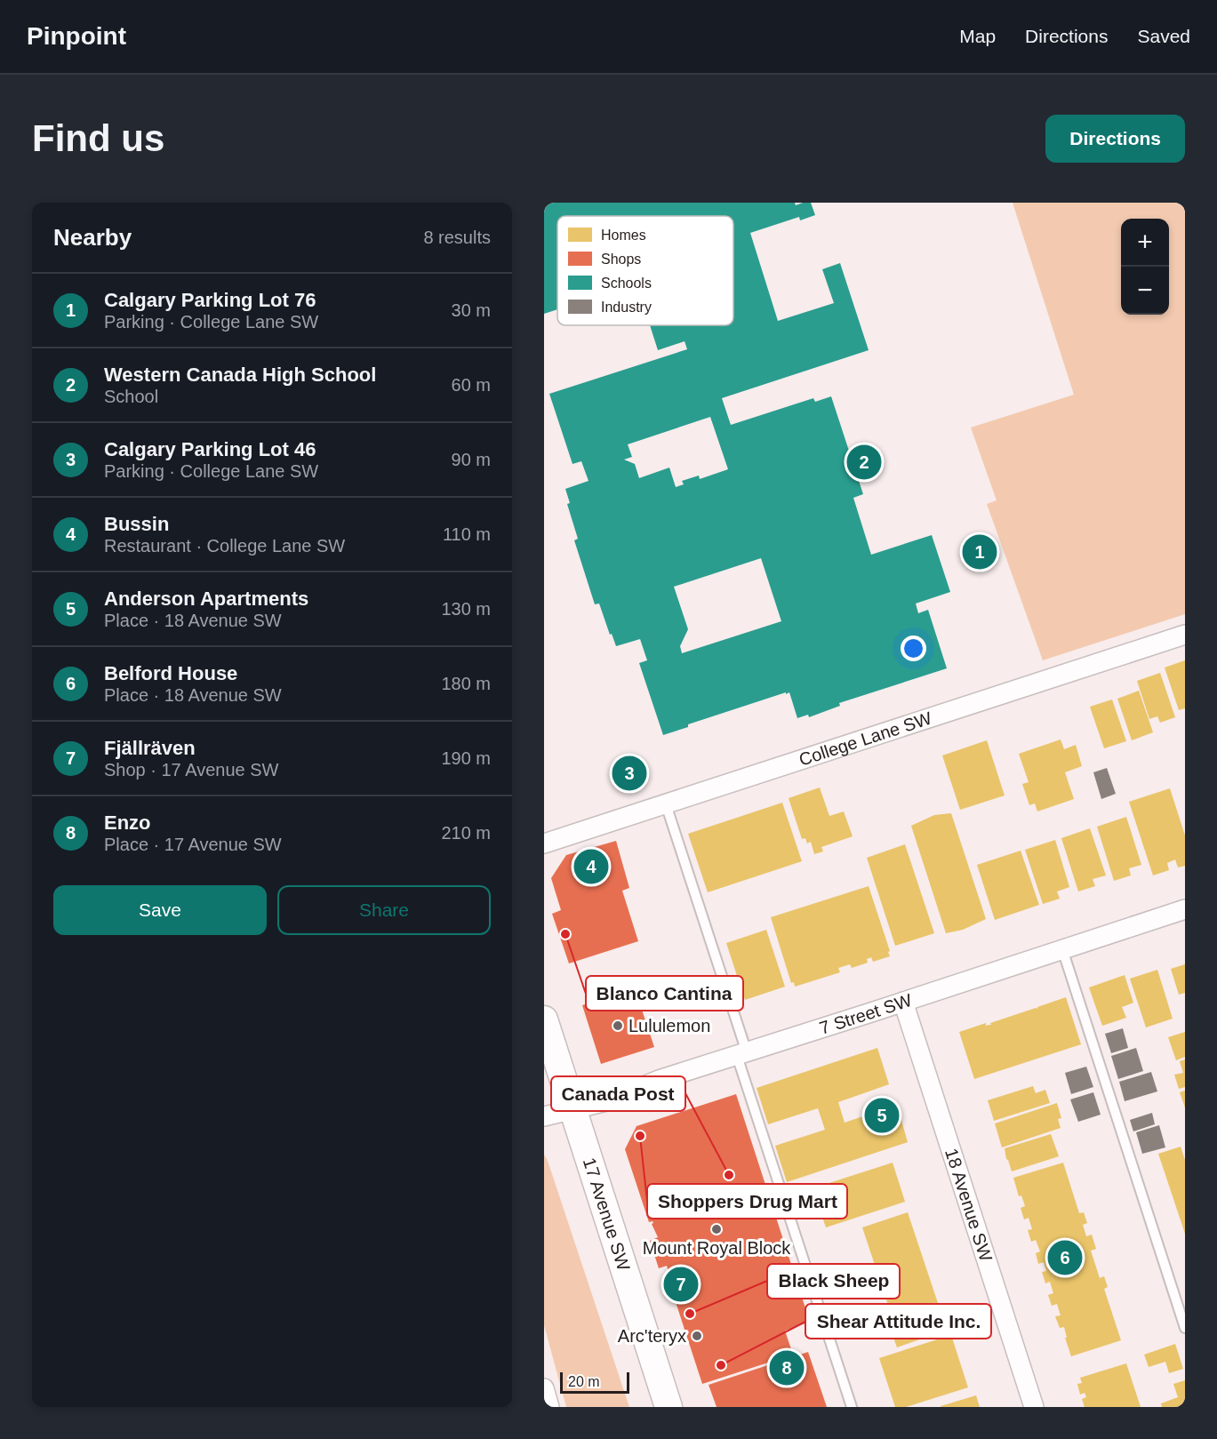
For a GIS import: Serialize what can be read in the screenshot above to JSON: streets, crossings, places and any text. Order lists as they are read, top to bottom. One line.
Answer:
{"streets":{"main road":["17 Avenue SW"],"street":["College Lane SW","7 Street SW","18 Avenue SW"]},"crossings":[["7 Street SW","18 Avenue SW"],["7 Street SW","17 Avenue SW"]],"places":["Blanco Cantina","Lululemon","Shoppers Drug Mart","Canada Post","Mount Royal Block","Black Sheep","Arc'teryx","Shear Attitude Inc."],"legend":["Homes","Shops","Schools","Industry"],"scale_bar":"20 m","page":{"header":"Pinpoint","nav":["Map","Directions","Saved"],"buttons":["Directions",["Save","Share"]],"title":"Find us","heading":["Nearby","8 results"],"map_buttons":["+","−"],"list":[{"mark":"1","name":"Calgary Parking Lot 76","note":"Parking · College Lane SW","value":"30 m"},{"mark":"2","name":"Western Canada High School","note":"School","value":"60 m"},{"mark":"3","name":"Calgary Parking Lot 46","note":"Parking · College Lane SW","value":"90 m"},{"mark":"4","name":"Bussin","note":"Restaurant · College Lane SW","value":"110 m"},{"mark":"5","name":"Anderson Apartments","note":"Place · 18 Avenue SW","value":"130 m"},{"mark":"6","name":"Belford House","note":"Place · 18 Avenue SW","value":"180 m"},{"mark":"7","name":"Fjällräven","note":"Shop · 17 Avenue SW","value":"190 m"},{"mark":"8","name":"Enzo","note":"Place · 17 Avenue SW","value":"210 m"}],"pins":["2","1","3","4","5","6","7","8"],"scale":"20 m"}}
